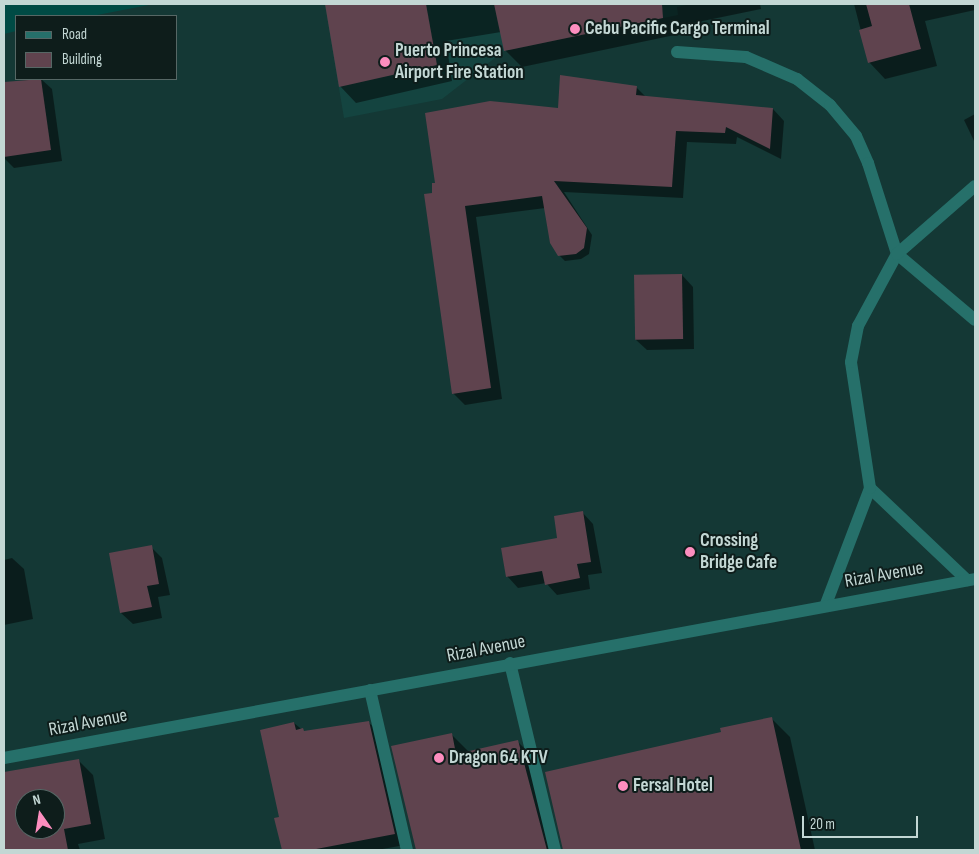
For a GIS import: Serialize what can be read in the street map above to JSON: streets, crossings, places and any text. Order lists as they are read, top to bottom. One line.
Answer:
{"streets":{"street":["Rizal Avenue"]},"places":["Cebu Pacific Cargo Terminal","Puerto Princesa Airport Fire Station","Crossing Bridge Cafe","Dragon 64 KTV","Fersal Hotel"],"legend":["Road","Building"],"scale_bar":"20 m","north":"top"}
